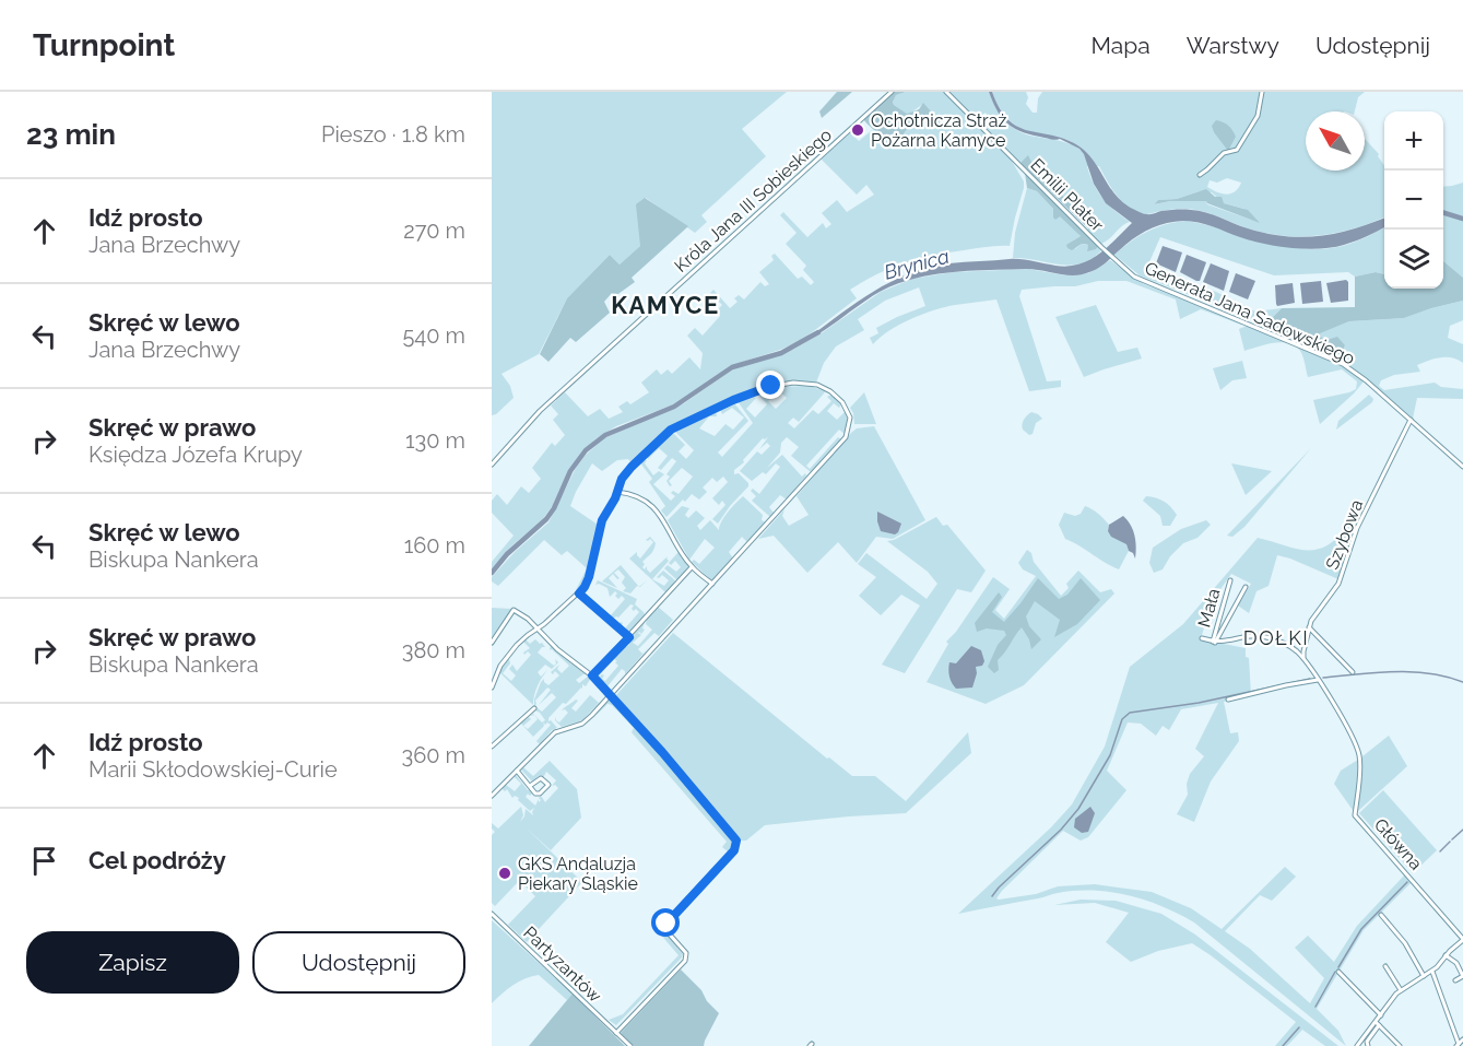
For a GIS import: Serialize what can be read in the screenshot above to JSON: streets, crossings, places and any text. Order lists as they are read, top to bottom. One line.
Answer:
{"streets":{"street":["Emilii Plater","Króla Jana III Sobieskiego","Generała Jana Sadowskiego","Szybowa","Mała","Główna","Partyzantów"]},"crossings":[["Emilii Plater","Generała Jana Sadowskiego"],["Generała Jana Sadowskiego","Szybowa"],["Szybowa","Główna"],["Mała","Główna"]],"districts":["KAMYCE","DOŁKI"],"water":["Brynica"],"places":["Ochotnicza Straż Pożarna Kamyce","GKS Andaluzja Piekary Śląskie"],"north":"top left","page":{"header":"Turnpoint","nav":["Mapa","Warstwy","Udostępnij"],"heading":["23 min","Pieszo · 1.8 km"],"map_buttons":["+","−"],"list":[["Idź prosto","Jana Brzechwy","270 m"],["Skręć w lewo","Jana Brzechwy","540 m"],["Skręć w prawo","Księdza Józefa Krupy","130 m"],["Skręć w lewo","Biskupa Nankera","160 m"],["Skręć w prawo","Biskupa Nankera","380 m"],["Idź prosto","Marii Skłodowskiej-Curie","360 m"],"Cel podróży"],"buttons":["Zapisz","Udostępnij"]}}
